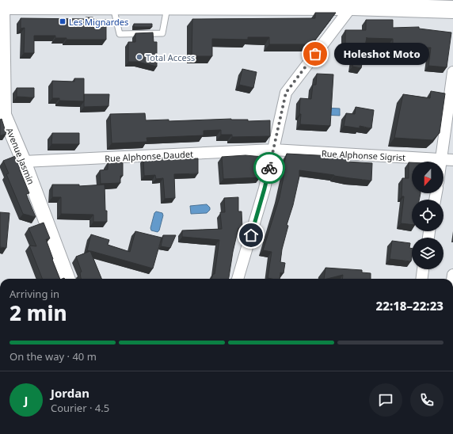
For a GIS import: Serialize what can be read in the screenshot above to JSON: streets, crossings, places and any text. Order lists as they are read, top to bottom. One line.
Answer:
{"streets":{"street":["Rue Alphonse Sigrist","Avenue Jasmin","Rue Alphonse Daudet"]},"crossings":[["Rue Alphonse Sigrist","Rue Alphonse Daudet"],["Avenue Jasmin","Rue Alphonse Daudet"]],"places":{"transit":["Les Mignardes"],"other":["Holeshot Moto","Total Access"]},"north":"bottom","page":{"bubble":"Holeshot Moto","heading":["2 min","Arriving in","22:18–22:23"],"panel":["Jordan","Courier · 4.5"],"bar":"On the way · 40 m","round":"J"}}
